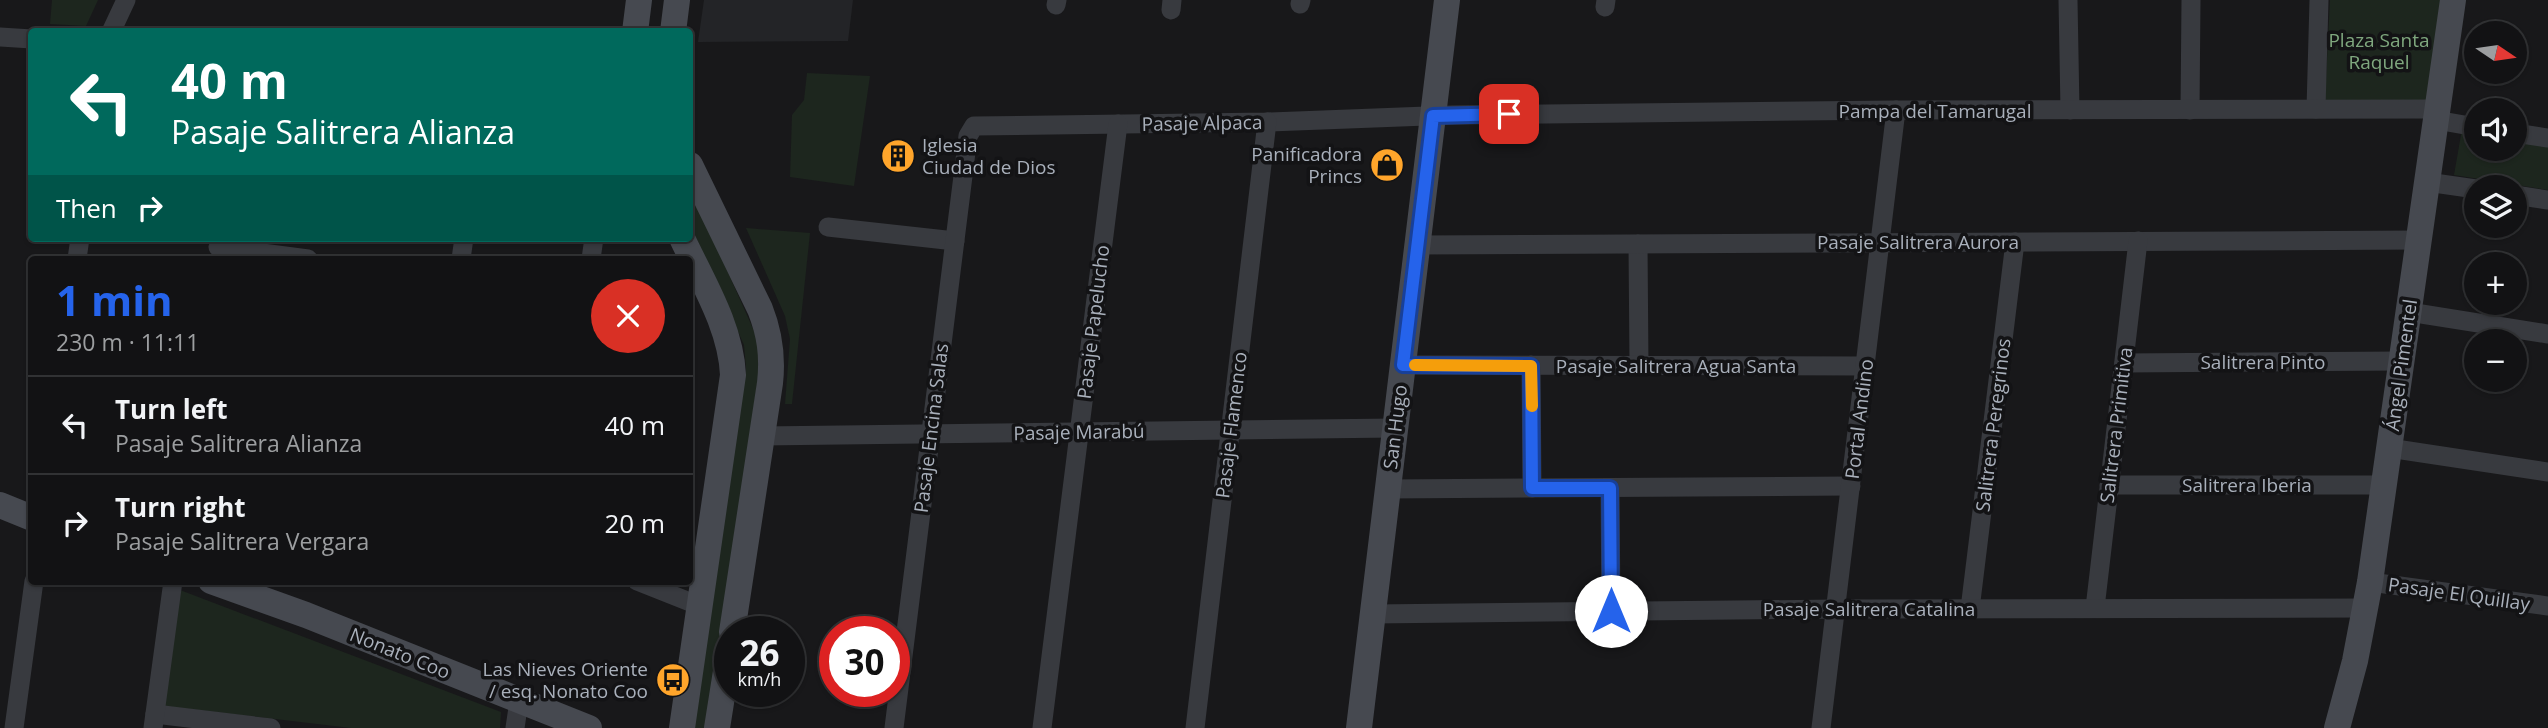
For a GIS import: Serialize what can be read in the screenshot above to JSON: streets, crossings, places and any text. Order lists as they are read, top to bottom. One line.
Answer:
{"streets":{"street":["Pampa del Tamarugal","Pasaje Alpaca","Pasaje Salitrera Aurora","Pasaje Papelucho","Salitrera Pinto","Ángel Pimentel","Pasaje Salitrera Agua Santa","Portal Andino","Pasaje Flamenco","Salitrera Peregrinos","Salitrera Primitiva","San Hugo","Pasaje Encina Salas","Pasaje Marabú","Salitrera Iberia","Pasaje El Quillay","Pasaje Salitrera Catalina","Nonato Coo"]},"crossings":[["Pampa del Tamarugal","Pasaje Alpaca"],["Pampa del Tamarugal","Ángel Pimentel"],["Pampa del Tamarugal","Portal Andino"],["Pampa del Tamarugal","San Hugo"],["Pasaje Alpaca","Pasaje Papelucho"],["Pasaje Alpaca","Pasaje Flamenco"],["Pasaje Alpaca","San Hugo"],["Pasaje Alpaca","Pasaje Encina Salas"],["Pasaje Salitrera Aurora","Ángel Pimentel"],["Pasaje Salitrera Aurora","Portal Andino"],["Pasaje Salitrera Aurora","Salitrera Peregrinos"],["Pasaje Salitrera Aurora","Salitrera Primitiva"],["Pasaje Salitrera Aurora","San Hugo"],["Pasaje Papelucho","Pasaje Marabú"],["Salitrera Pinto","Ángel Pimentel"],["Salitrera Pinto","Salitrera Primitiva"],["Ángel Pimentel","Salitrera Iberia"],["Ángel Pimentel","Pasaje El Quillay"],["Ángel Pimentel","Pasaje Salitrera Catalina"],["Pasaje Salitrera Agua Santa","Portal Andino"],["Pasaje Salitrera Agua Santa","San Hugo"],["Portal Andino","Pasaje Salitrera Catalina"],["Pasaje Flamenco","Pasaje Marabú"],["Salitrera Peregrinos","Pasaje Salitrera Catalina"],["Salitrera Primitiva","Salitrera Iberia"],["Salitrera Primitiva","Pasaje Salitrera Catalina"],["San Hugo","Pasaje Marabú"],["San Hugo","Pasaje Salitrera Catalina"],["Pasaje Encina Salas","Pasaje Marabú"],["Pasaje El Quillay","Pasaje Salitrera Catalina"]],"parks":["Plaza Santa Raquel"],"places":{"building":["Iglesia Ciudad de Dios"],"shop":["Panificadora Princs"],"bus stop":["Las Nieves Oriente / esq. Nonato Coo"]},"north":"right","page":{"map_buttons":["+","−"],"turn":["40 m","Pasaje Salitrera Alianza"],"then":"Then","heading":["1 min","230 m · 11:11"],"list":[{"name":"Turn left","note":"Pasaje Salitrera Alianza","value":"40 m"},{"name":"Turn right","note":"Pasaje Salitrera Vergara","value":"20 m"}],"speed":"26 km/h","limit":"30"}}
